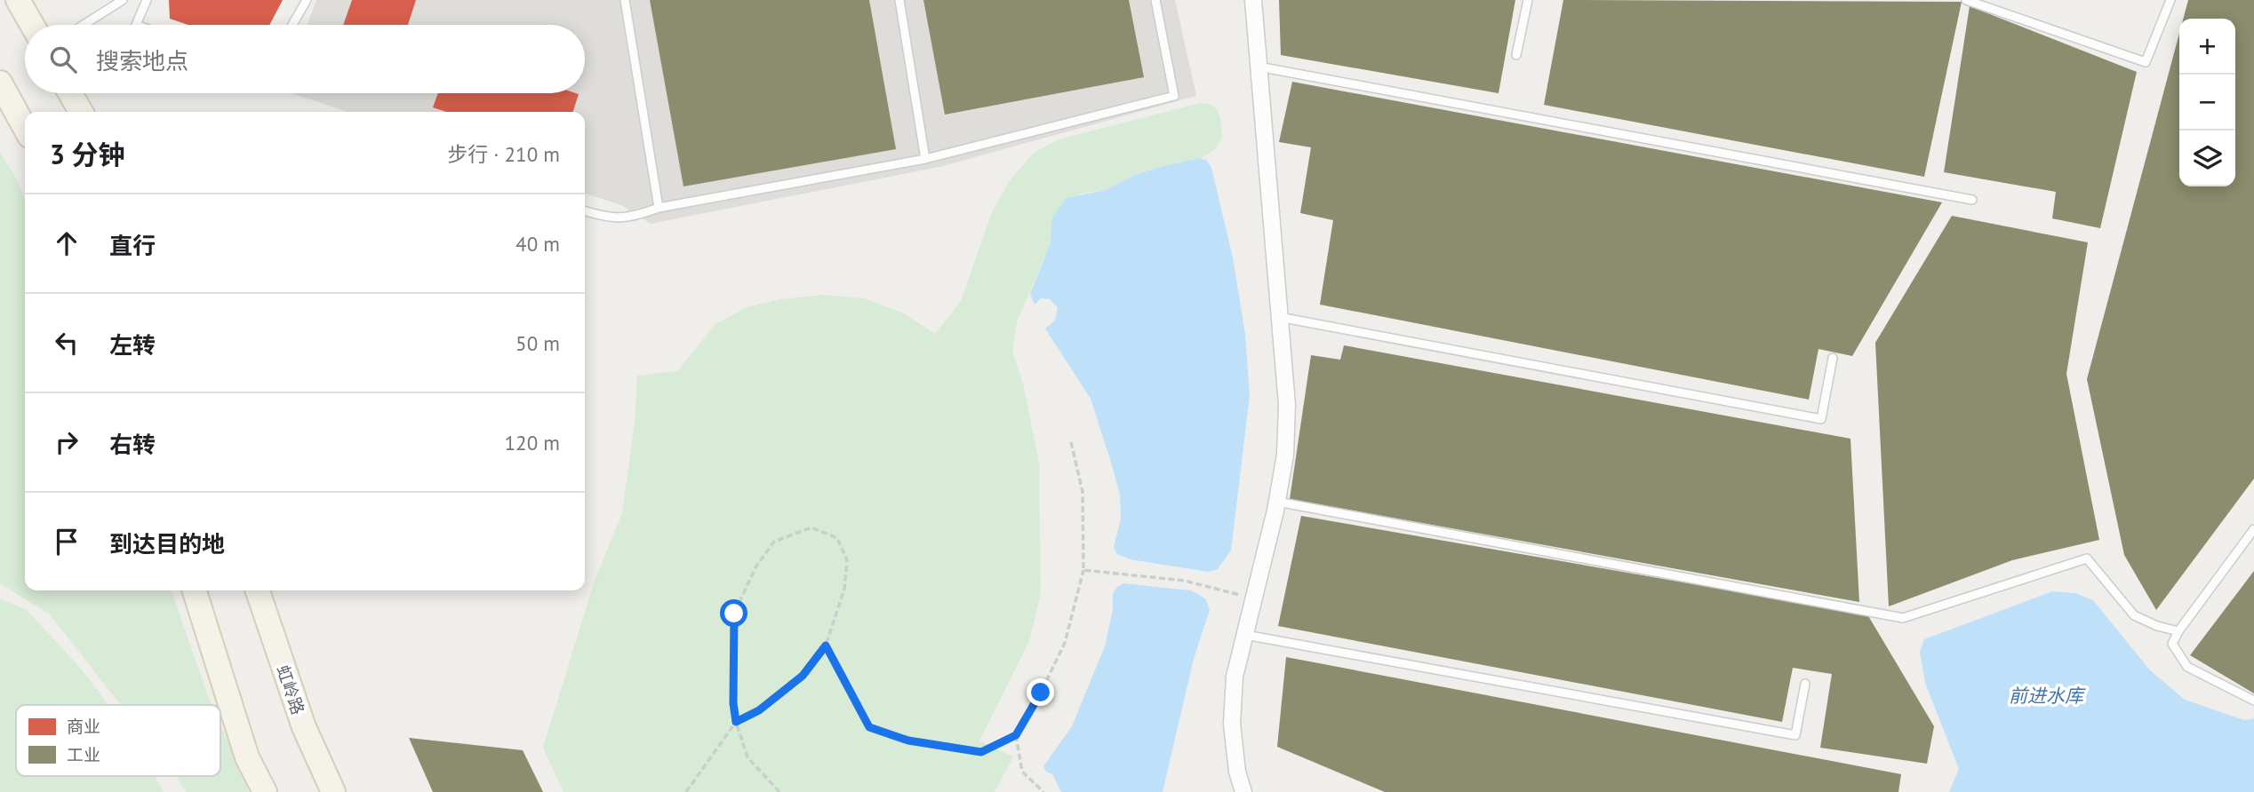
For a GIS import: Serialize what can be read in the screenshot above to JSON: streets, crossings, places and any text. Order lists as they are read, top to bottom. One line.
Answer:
{"streets":{"main road":["虹岭路"]},"water":["前进水库"],"legend":["商业","工业"],"page":{"map_buttons":["+","−"],"search":"搜索地点","heading":["3 分钟","步行 · 210 m"],"list":[["直行","40 m"],["左转","50 m"],["右转","120 m"],"到达目的地"]}}
